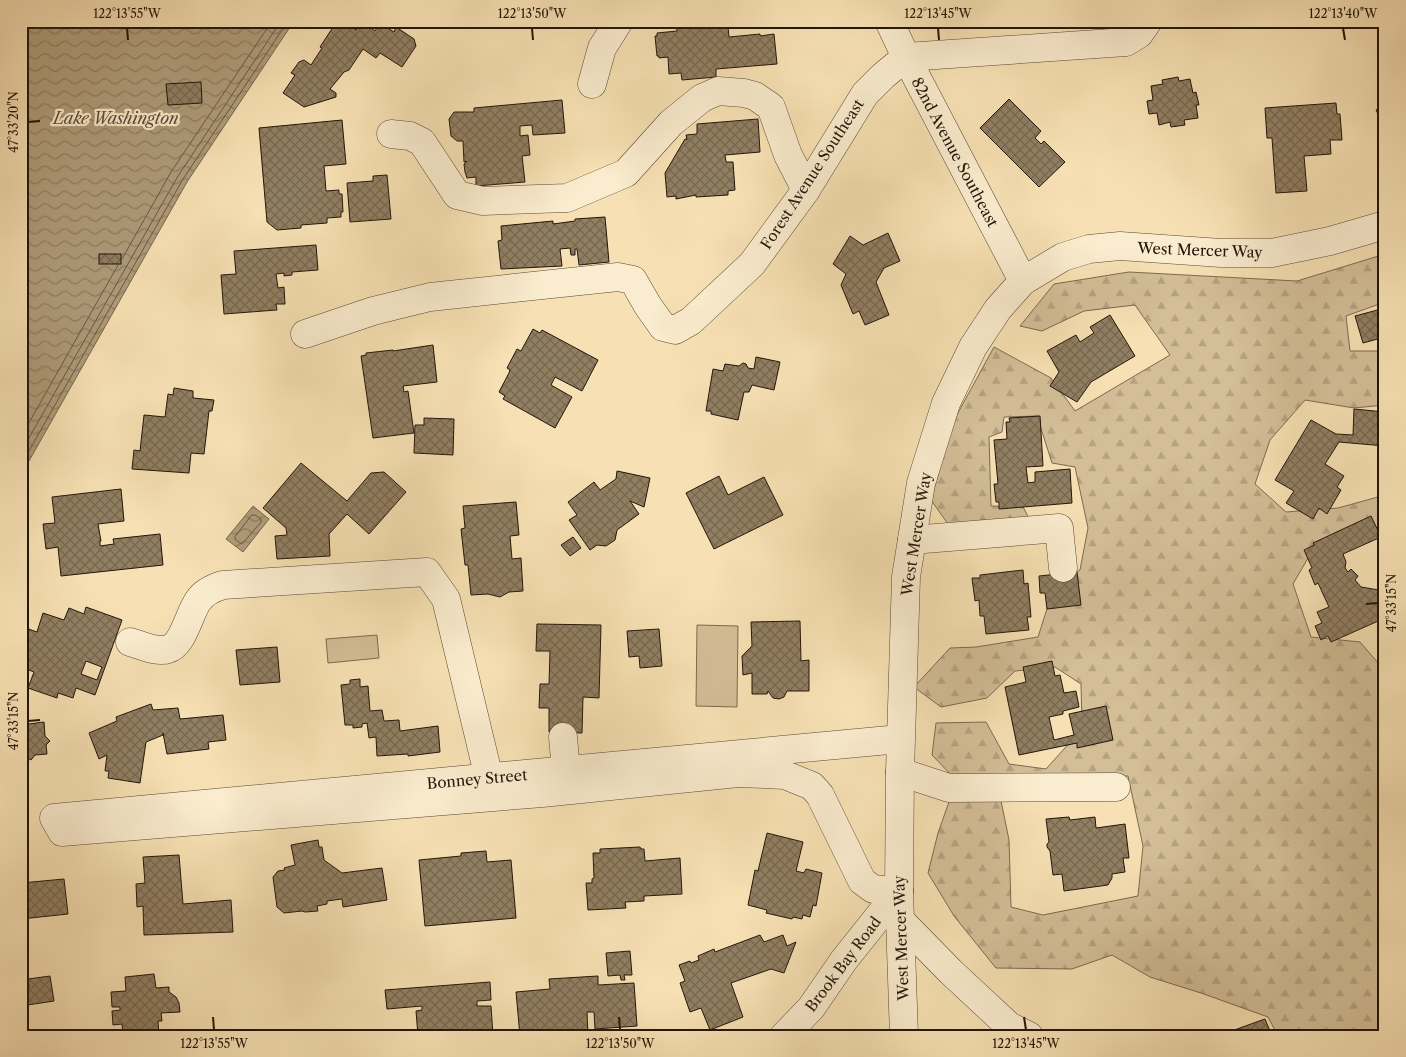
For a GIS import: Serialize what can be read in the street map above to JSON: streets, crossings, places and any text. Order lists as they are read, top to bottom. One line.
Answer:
{"streets":{"street":["82nd Avenue Southeast","Forest Avenue Southeast","West Mercer Way","Bonney Street","Brook Bay Road"]},"crossings":[["82nd Avenue Southeast","Forest Avenue Southeast"],["82nd Avenue Southeast","West Mercer Way"],["West Mercer Way","Bonney Street"],["West Mercer Way","Brook Bay Road"],["Bonney Street","Brook Bay Road"]],"water":["Lake Washington"],"coordinates":["122°13'55\"W","122°13'50\"W","122°13'45\"W","122°13'40\"W","47°33'20\"N","47°33'15\"N"]}
